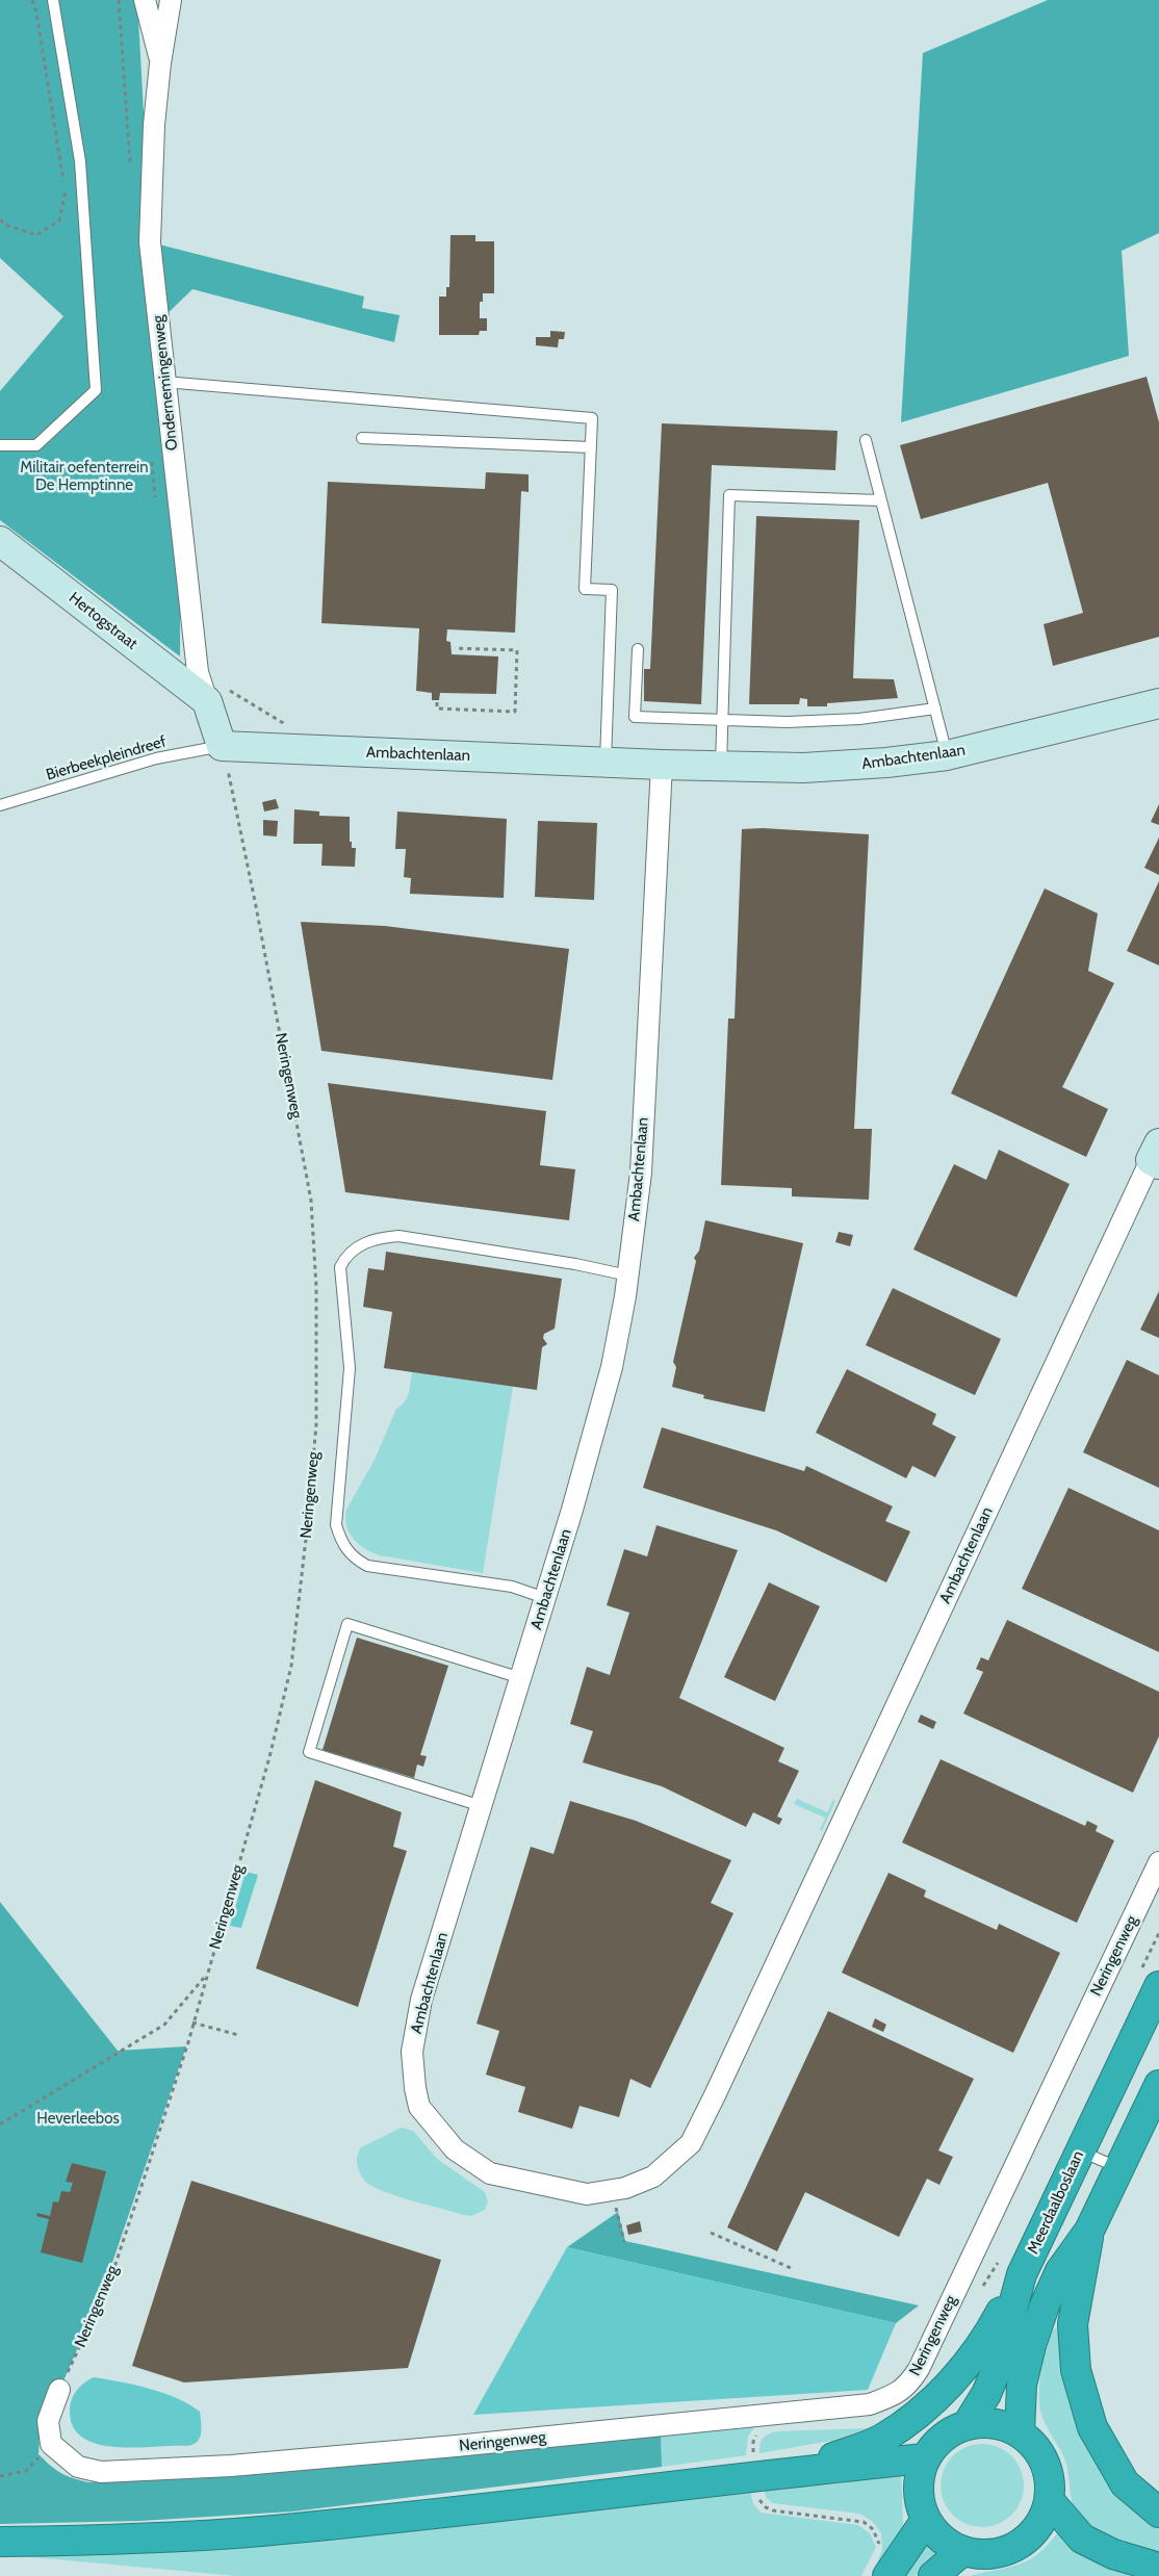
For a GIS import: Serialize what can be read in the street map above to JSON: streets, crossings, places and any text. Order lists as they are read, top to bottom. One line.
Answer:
{"streets":{"highway":["Meerdaalboslaan"],"street":["Ondernemingenweg","Hertogstraat","Ambachtenlaan","Neringenweg"],"lane":["Bierbeekpleindreef"]},"crossings":[["Ondernemingenweg","Hertogstraat"],["Ambachtenlaan","Bierbeekpleindreef"],["Ambachtenlaan","Neringenweg"],["Bierbeekpleindreef","Neringenweg"]],"parks":["Militair oefenterrein De Hemptinne","Heverleebos"]}
